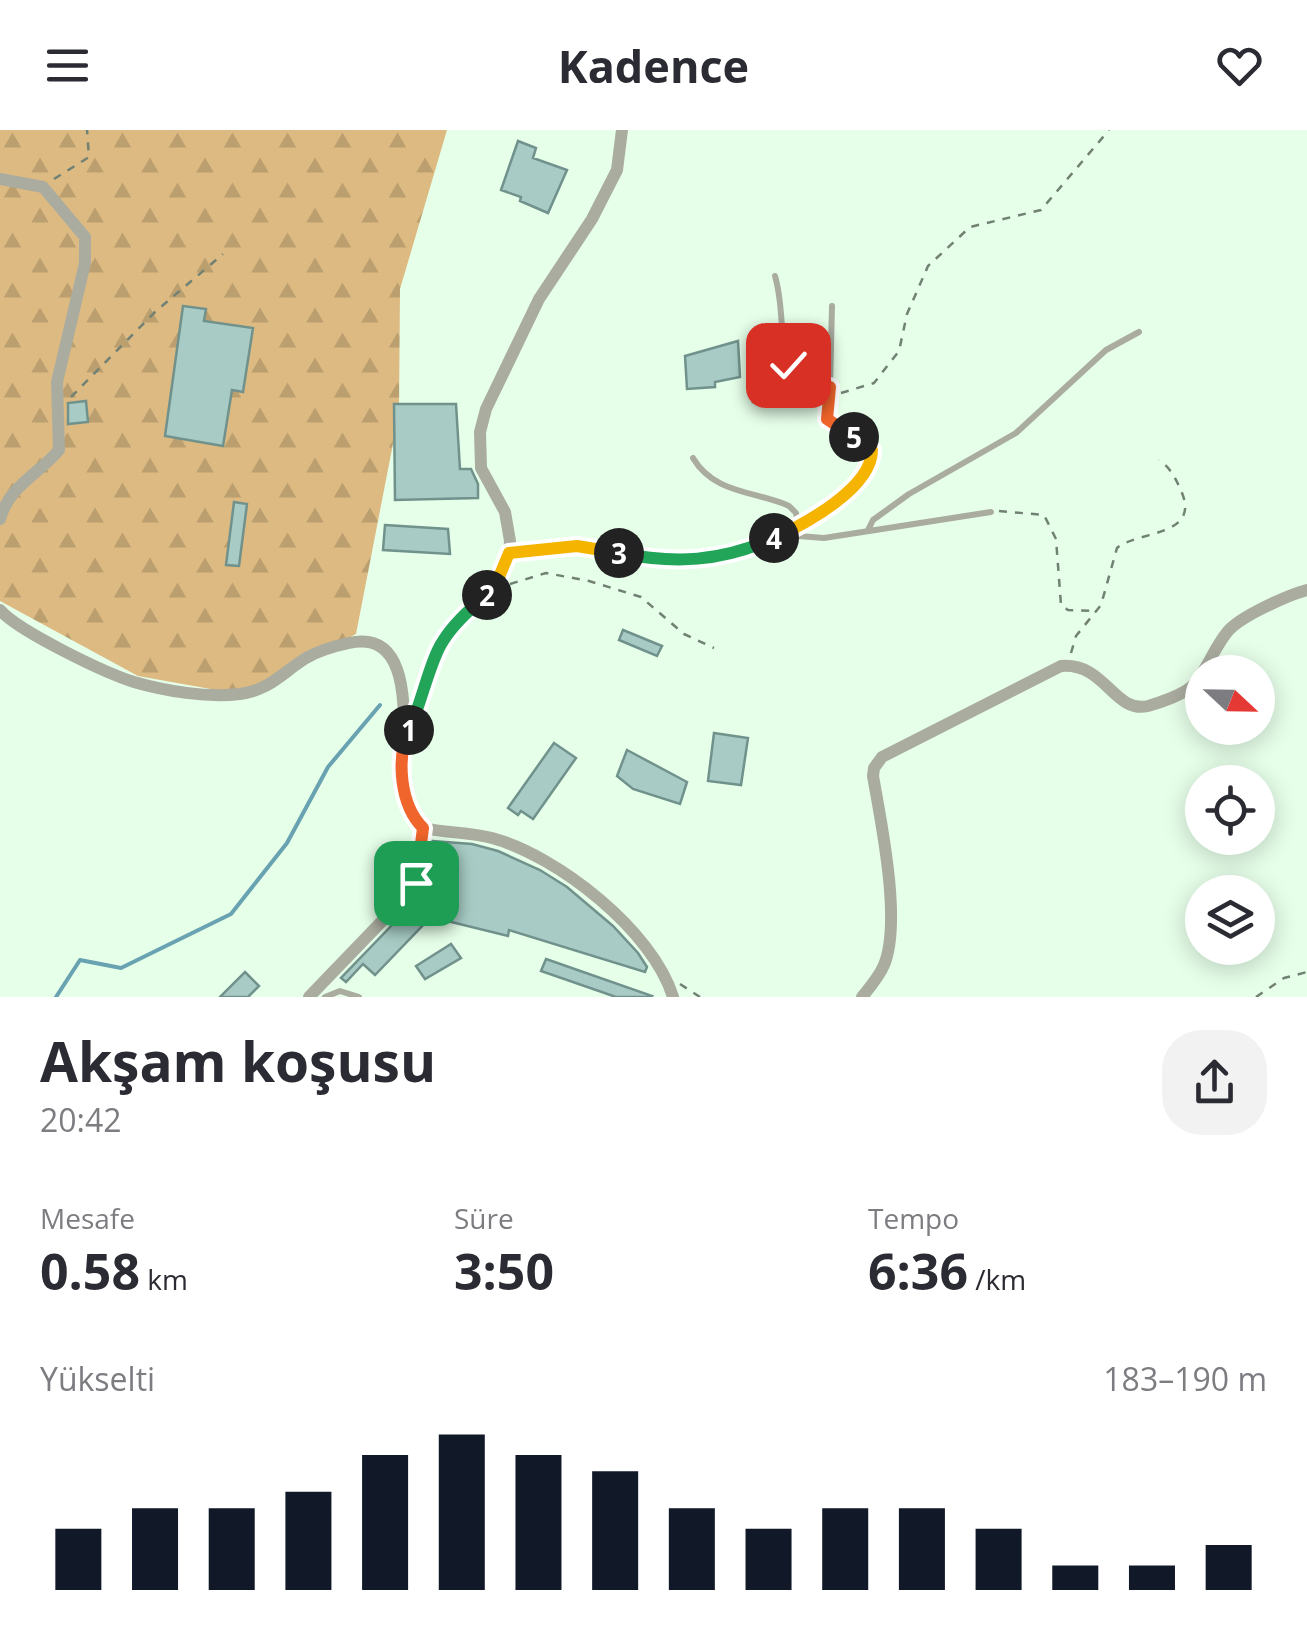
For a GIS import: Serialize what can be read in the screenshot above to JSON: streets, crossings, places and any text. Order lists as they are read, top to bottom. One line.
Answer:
{"north":"right","page":{"header":"Kadence","pins":["5","4","3","2","1"],"heading":["Akşam koşusu","20:42"],"stats":[["Mesafe","0.58 km"],["Süre","3:50"],["Tempo","6:36 /km"]],"chart":["Yükselti","183–190 m"]}}
